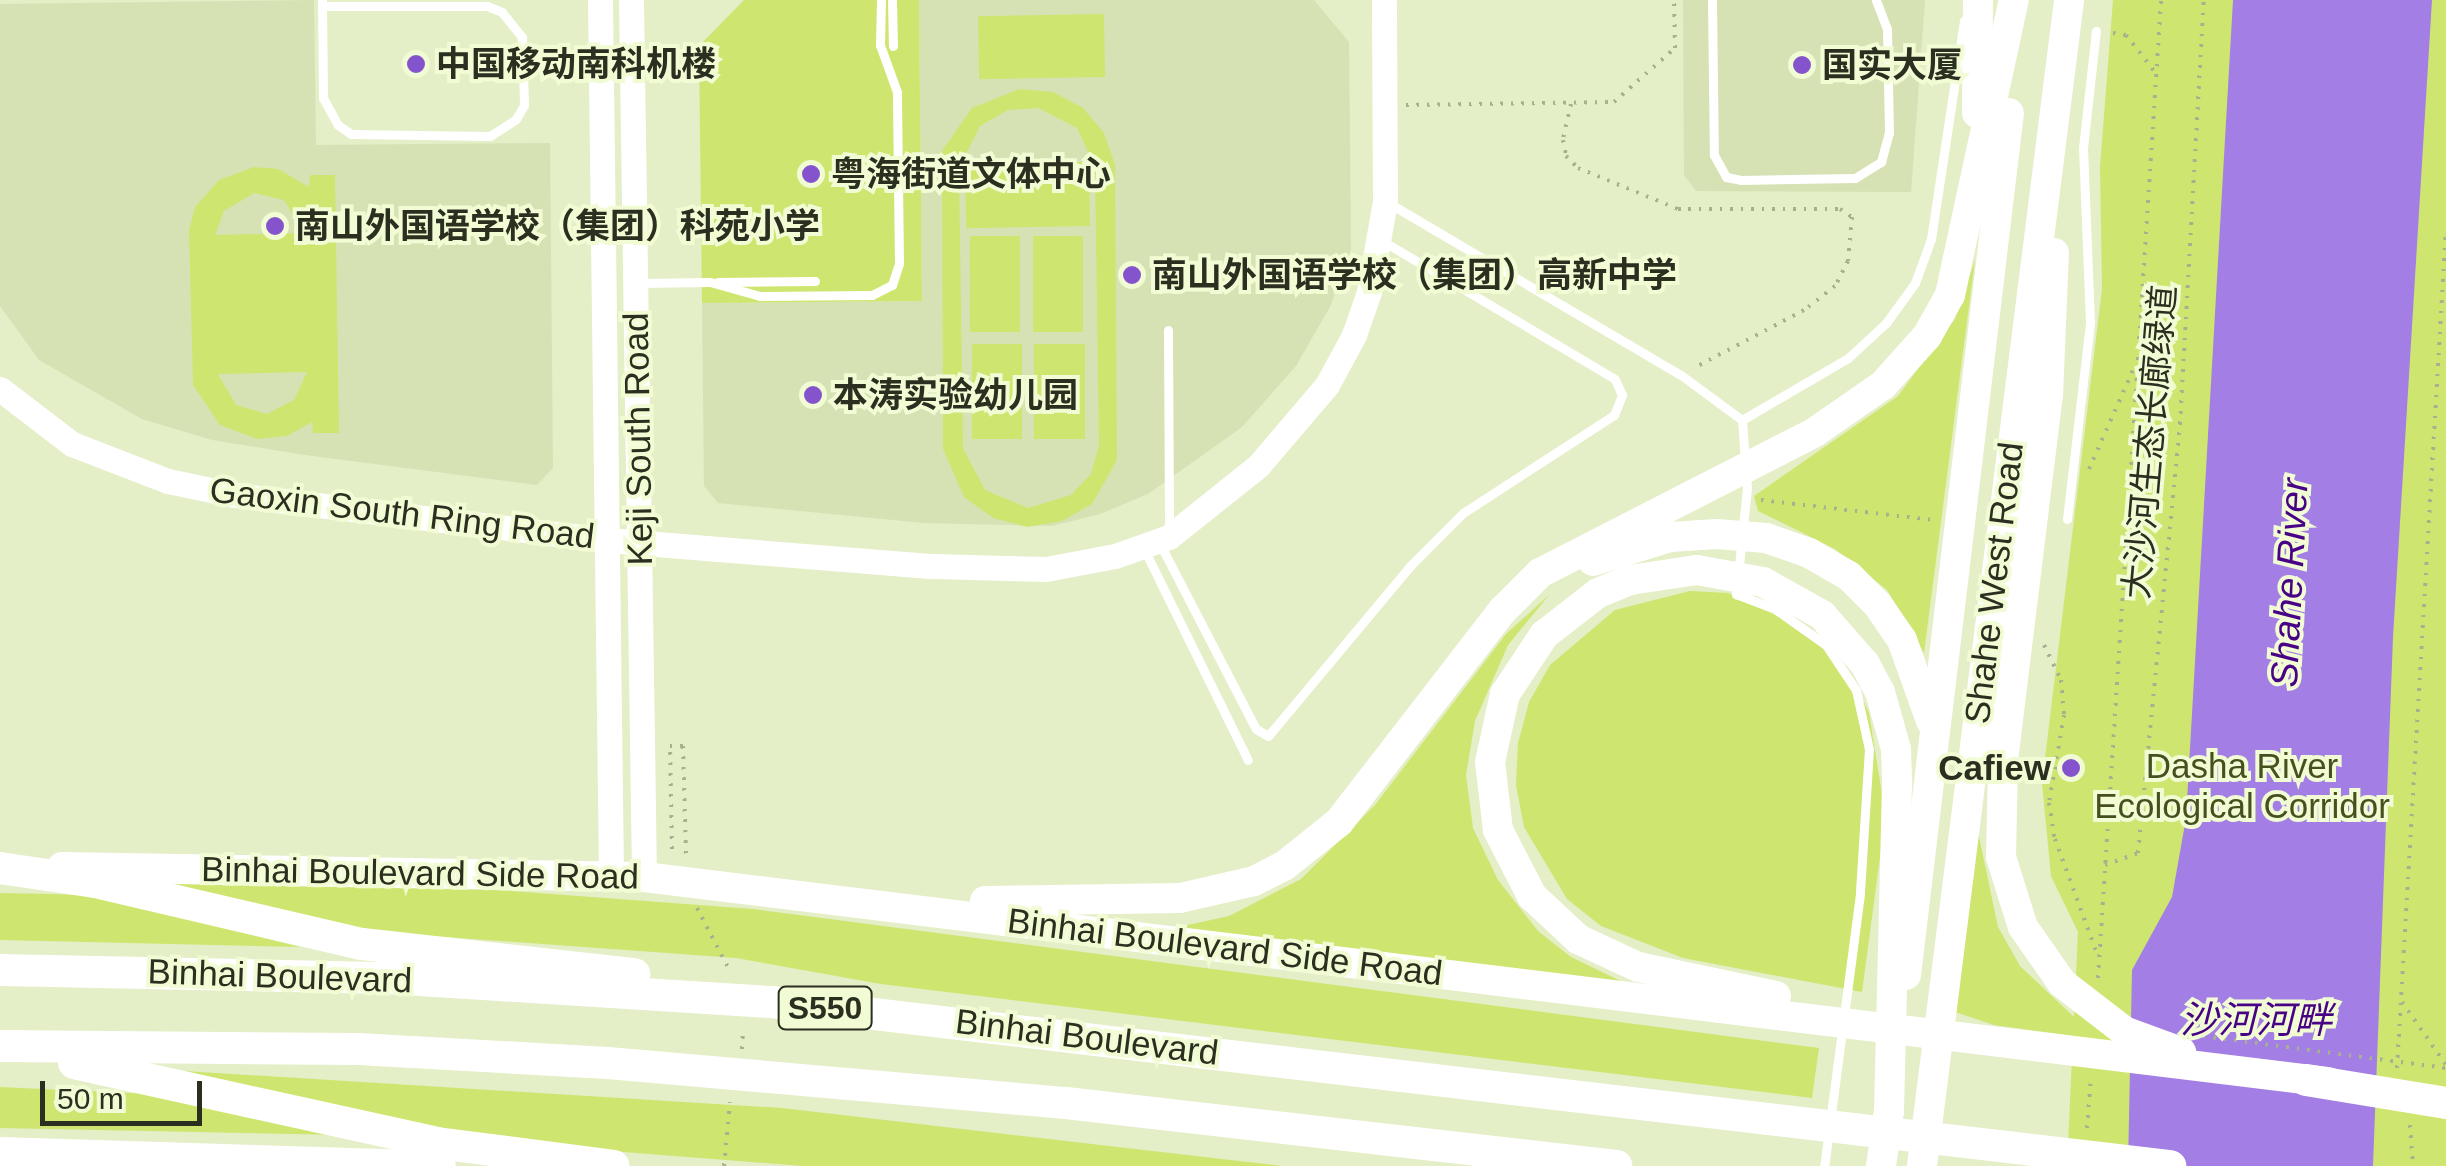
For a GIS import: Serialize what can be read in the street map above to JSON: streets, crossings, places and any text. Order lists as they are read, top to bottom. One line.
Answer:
{"streets":{"highway":["Binhai Boulevard","S550"],"main road":["Shahe West Road","Binhai Boulevard Side Road"],"street":["Keji South Road","Gaoxin South Ring Road"],"path":["大沙河生态长廊绿道"]},"crossings":[["Keji South Road","Gaoxin South Ring Road"],["Keji South Road","Binhai Boulevard Side Road"]],"water":["Shahe River","沙河河畔"],"parks":["Dasha River Ecological Corridor"],"places":["中国移动南科机楼","国实大厦","粤海街道文体中心","南山外国语学校（集团）科苑小学","南山外国语学校（集团）高新中学","本涛实验幼儿园","Cafiew"],"scale_bar":"50 m"}
